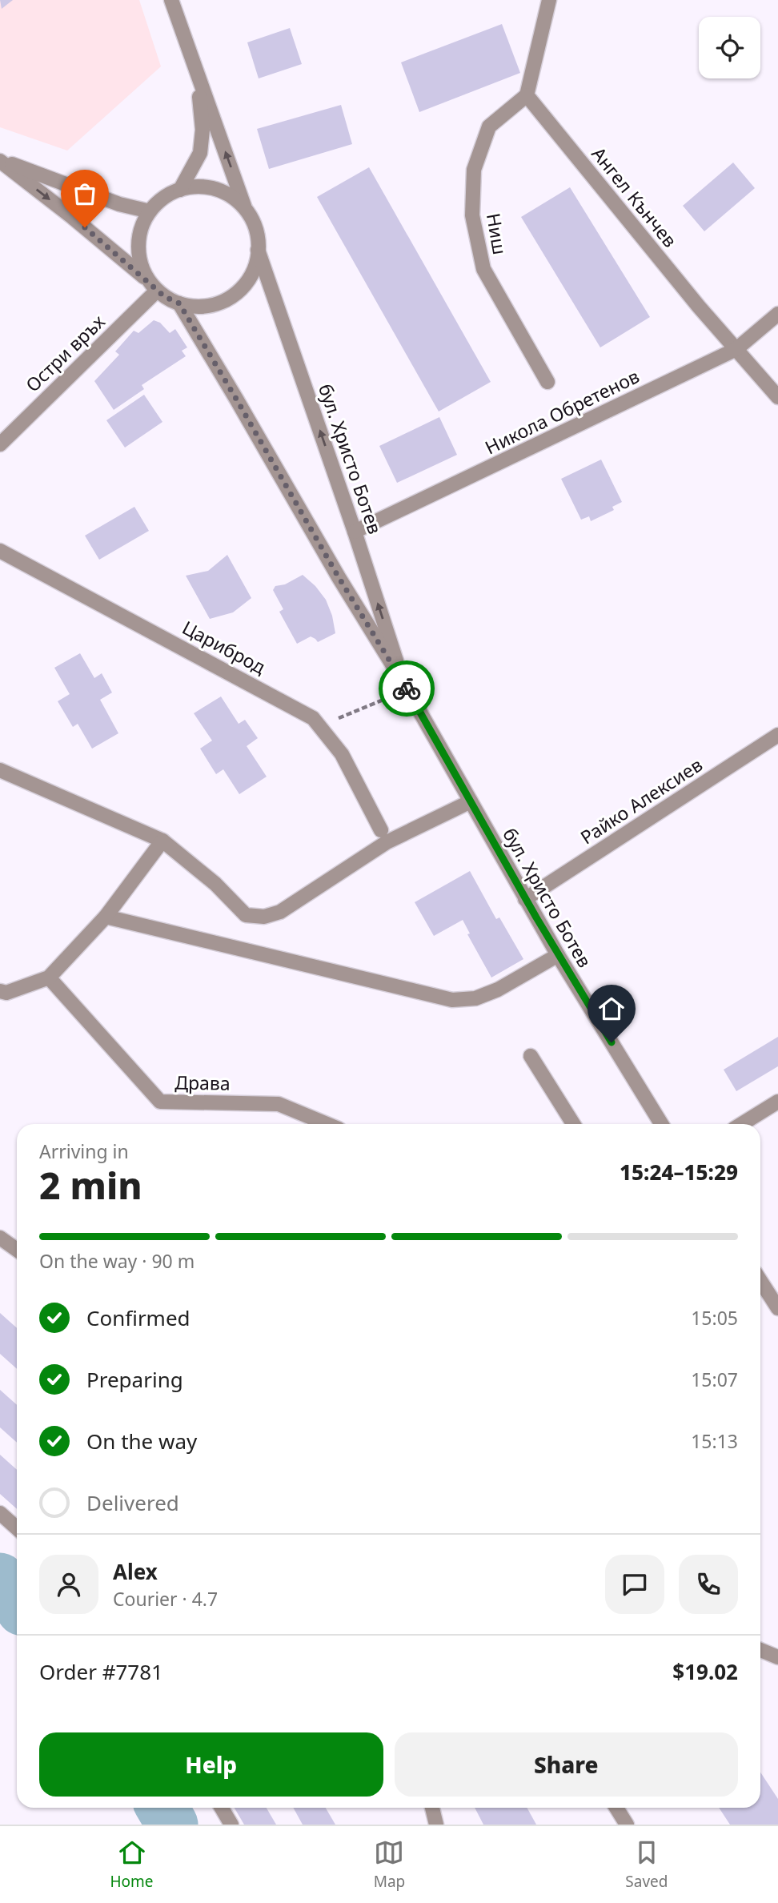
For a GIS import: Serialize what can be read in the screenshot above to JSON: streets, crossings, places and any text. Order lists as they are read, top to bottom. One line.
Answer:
{"streets":{"street":["Ангел Кънчев","Ниш","Остри връх","Никола Обретенов","бул. Христо Ботев","Цариброд","Райко Алексиев","Драва"]},"crossings":[["Ангел Кънчев","Ниш"],["Ангел Кънчев","Никола Обретенов"],["Остри връх","бул. Христо Ботев"],["Никола Обретенов","бул. Христо Ботев"],["бул. Христо Ботев","Райко Алексиев"]],"page":{"heading":["2 min","Arriving in","15:24–15:29"],"panel":["Alex","Courier · 4.7","Order #7781","$19.02"],"bar":"On the way · 90 m","list":[["Confirmed","15:05"],["Preparing","15:07"],["On the way","15:13"],"Delivered"],"buttons":["Help","Share"],"tabs":["Home","Map","Saved"]}}
